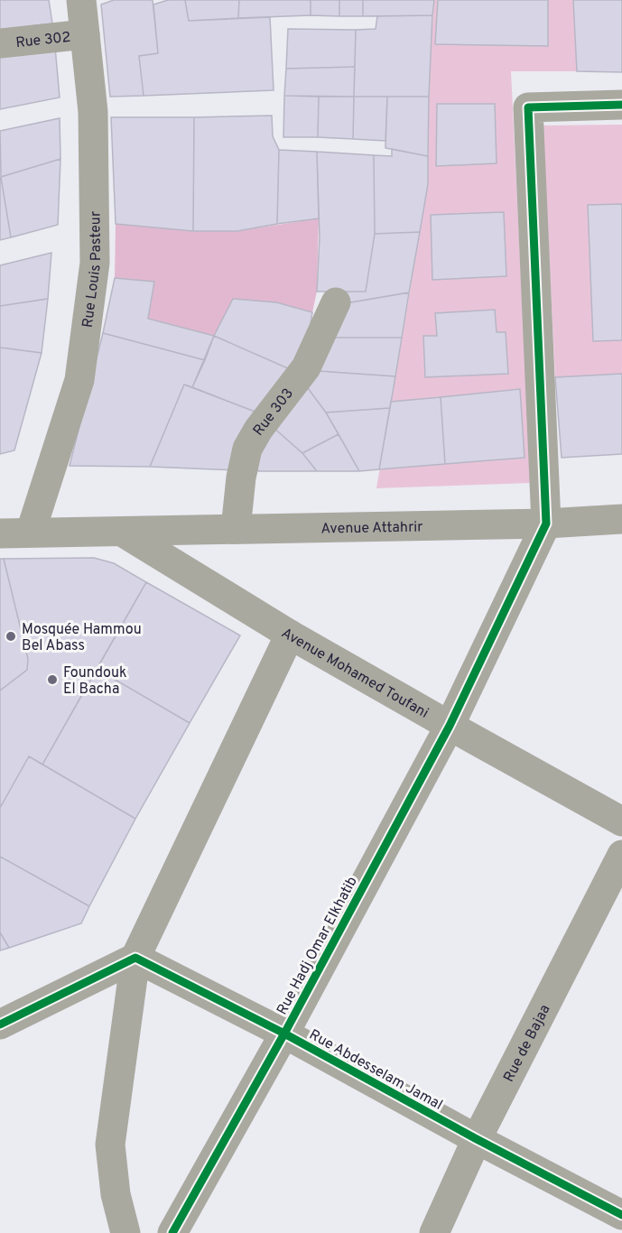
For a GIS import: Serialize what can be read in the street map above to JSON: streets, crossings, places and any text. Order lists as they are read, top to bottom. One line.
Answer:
{"streets":{"street":["Rue 302","Rue Louis Pasteur","Rue 303","Avenue Attahrir","Avenue Mohamed Toufani","Rue Hadj Omar Elkhatib","Rue de Bajaa","Rue Abdesselam Jamal"]},"crossings":[["Rue 302","Rue Louis Pasteur"],["Rue Louis Pasteur","Avenue Attahrir"],["Rue 303","Avenue Attahrir"],["Avenue Attahrir","Avenue Mohamed Toufani"],["Avenue Attahrir","Rue Hadj Omar Elkhatib"],["Avenue Mohamed Toufani","Rue Hadj Omar Elkhatib"],["Rue Hadj Omar Elkhatib","Rue Abdesselam Jamal"],["Rue de Bajaa","Rue Abdesselam Jamal"]],"places":["Mosquée Hammou Bel Abass","Foundouk El Bacha"]}
